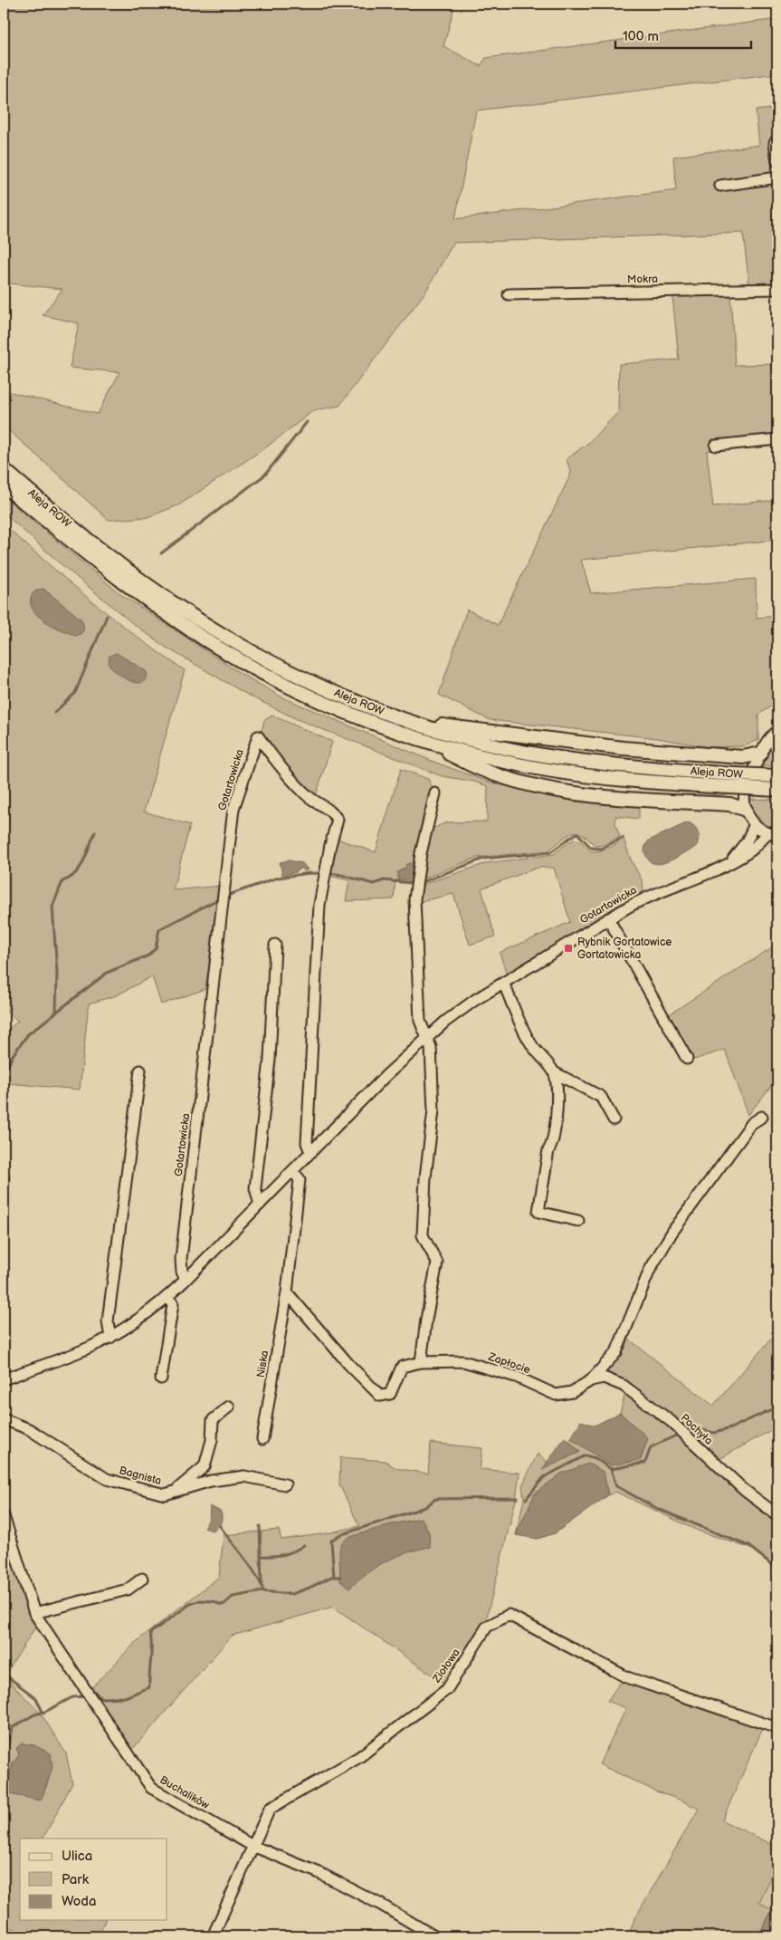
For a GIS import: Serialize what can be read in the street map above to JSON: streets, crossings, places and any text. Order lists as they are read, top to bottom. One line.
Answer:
{"streets":{"main road":["Aleja ROW"],"street":["Mokra","Gotartowicka","Zapłocie","Niska","Pochyła","Bagnista","Ziołowa","Buchalików"]},"crossings":[["Zapłocie","Niska"],["Zapłocie","Pochyła"],["Ziołowa","Buchalików"]],"places":{"transit":["Rybnik Gortatowice Gortatowicka"]},"legend":["Ulica","Park","Woda"],"scale_bar":"100 m"}
